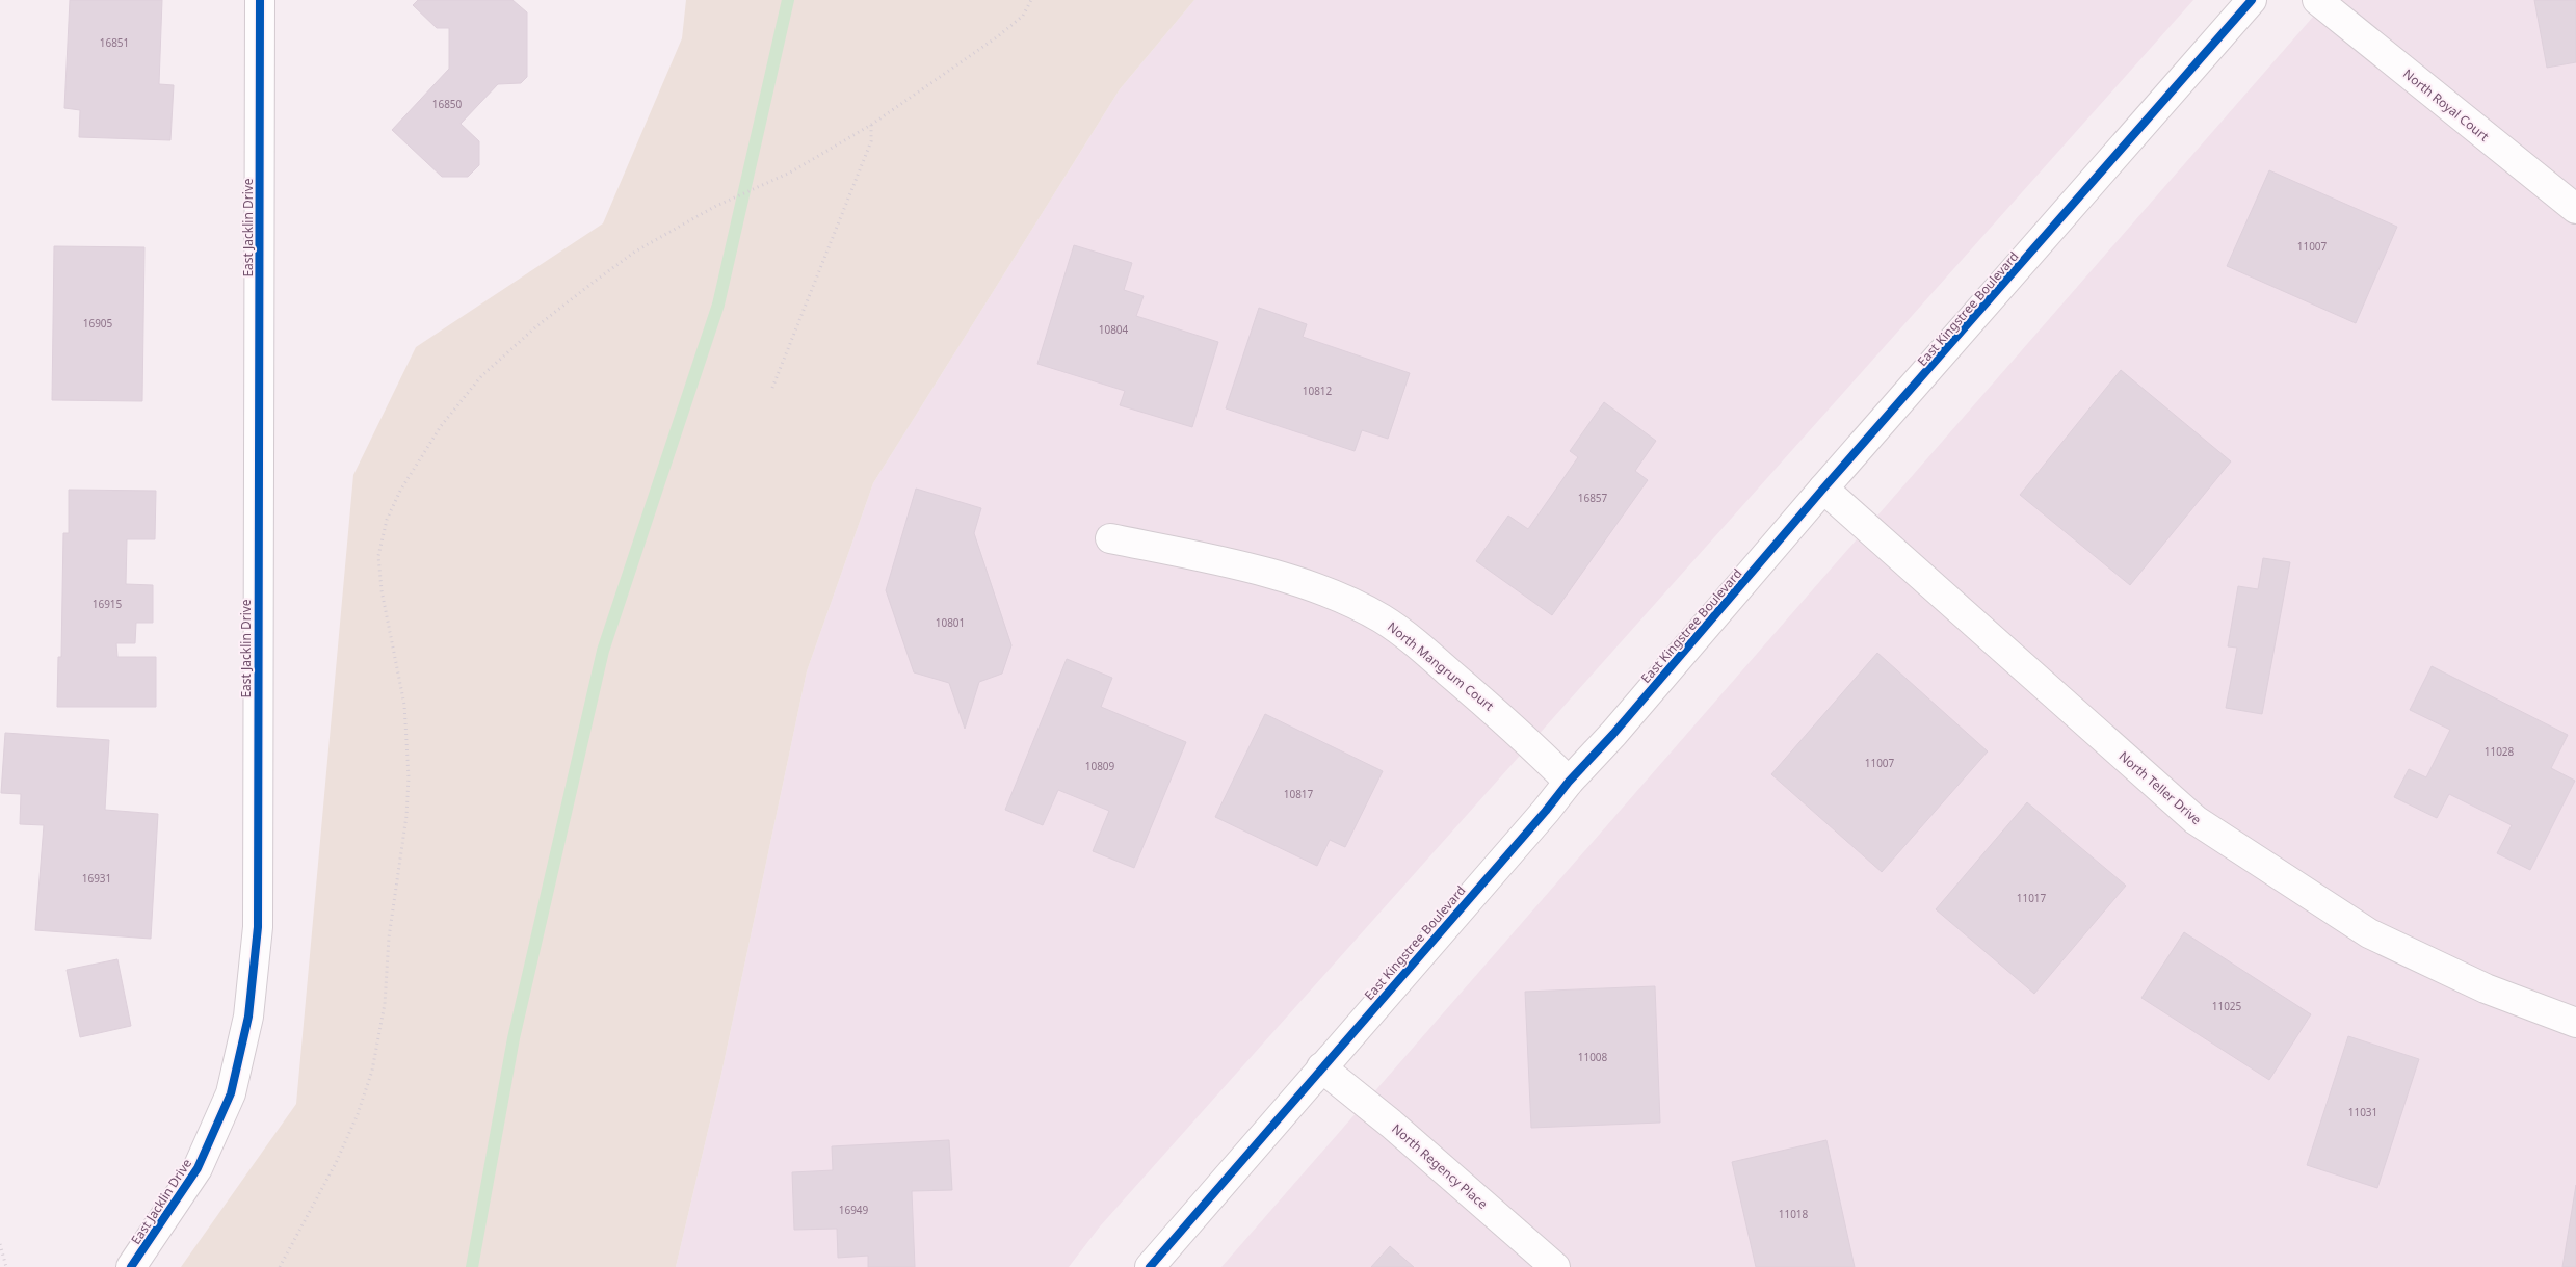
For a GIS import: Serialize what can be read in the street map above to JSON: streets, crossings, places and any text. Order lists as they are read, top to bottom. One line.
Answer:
{"streets":{"street":["North Royal Court","East Jacklin Drive","East Kingstree Boulevard","North Mangrum Court","North Teller Drive","North Regency Place"]},"crossings":[["East Kingstree Boulevard","North Mangrum Court"],["East Kingstree Boulevard","North Teller Drive"],["East Kingstree Boulevard","North Regency Place"]],"house_numbers":["16851","16850","11007","16905","10804","10812","16857","16915","10801","11028","11007","10809","10817","16931","11017","11025","11008","11031","16949","11018"]}
